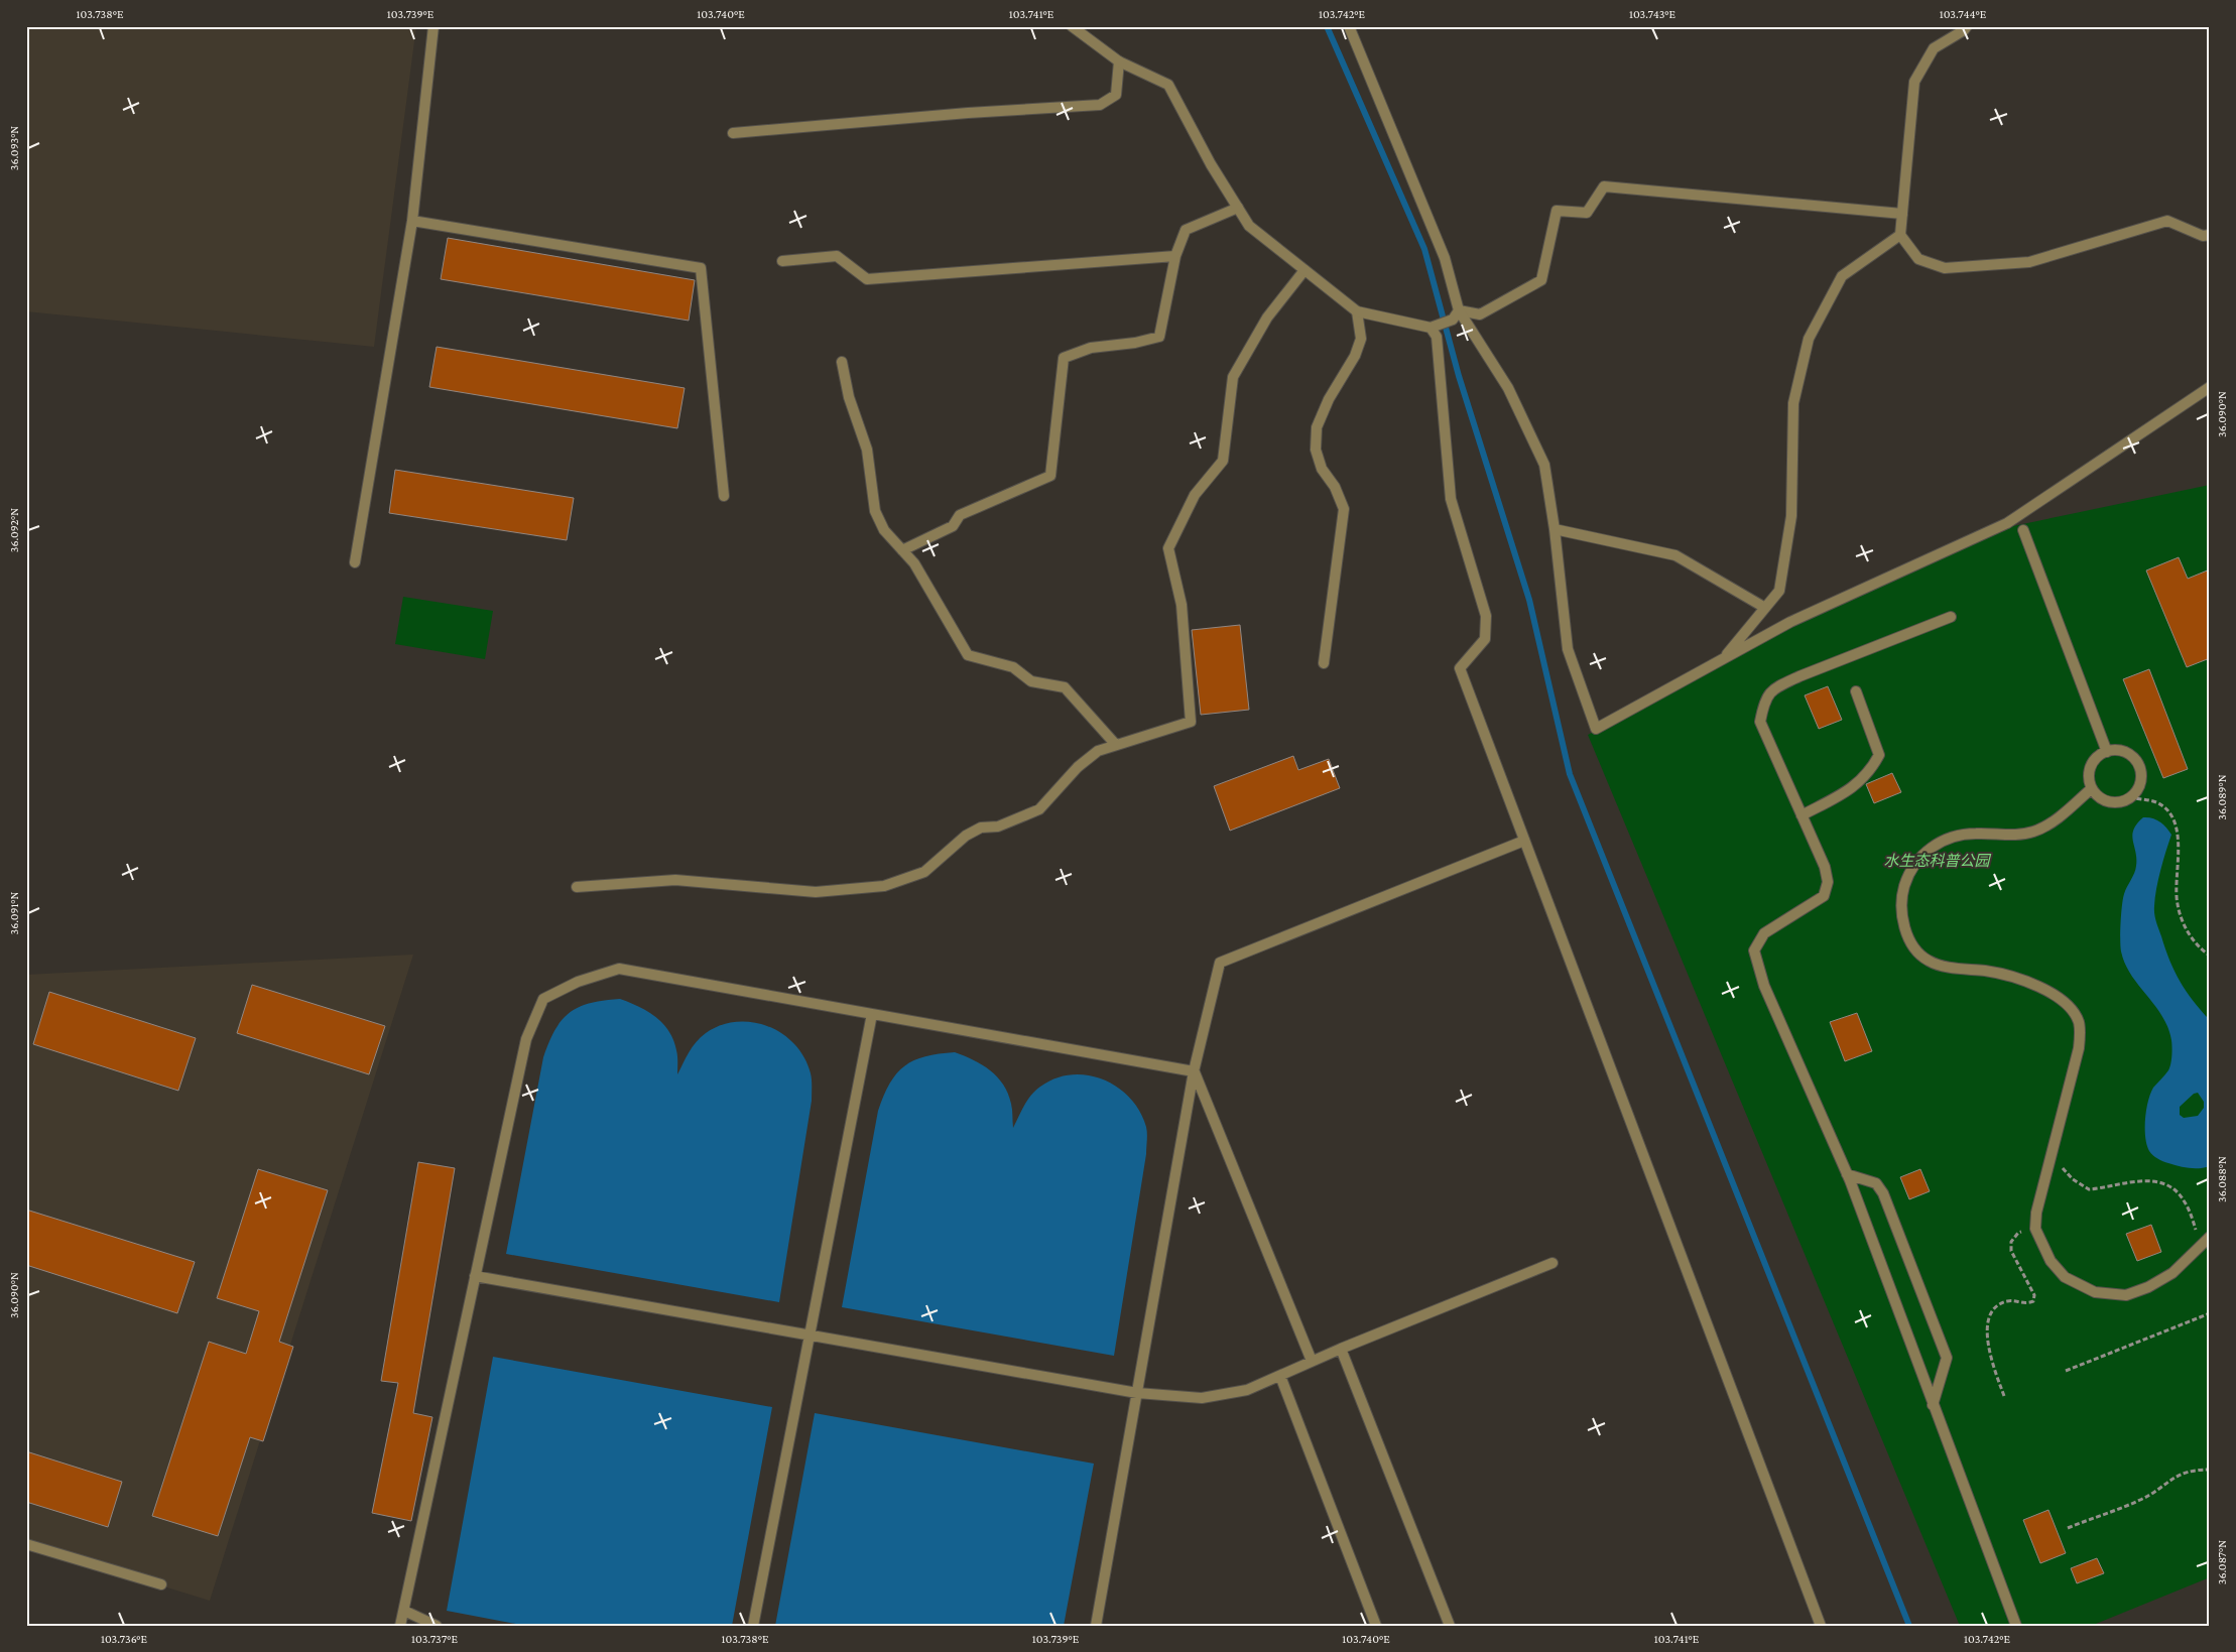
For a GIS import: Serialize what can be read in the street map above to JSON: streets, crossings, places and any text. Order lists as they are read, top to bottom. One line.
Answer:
{"parks":["水生态科普公园"],"coordinates":["103.738°E","103.739°E","103.740°E","103.741°E","103.742°E","103.743°E","103.744°E","36.093°N","36.090°N","36.092°N","36.089°N","36.091°N","36.088°N","36.087°N","103.736°E","103.737°E"]}
